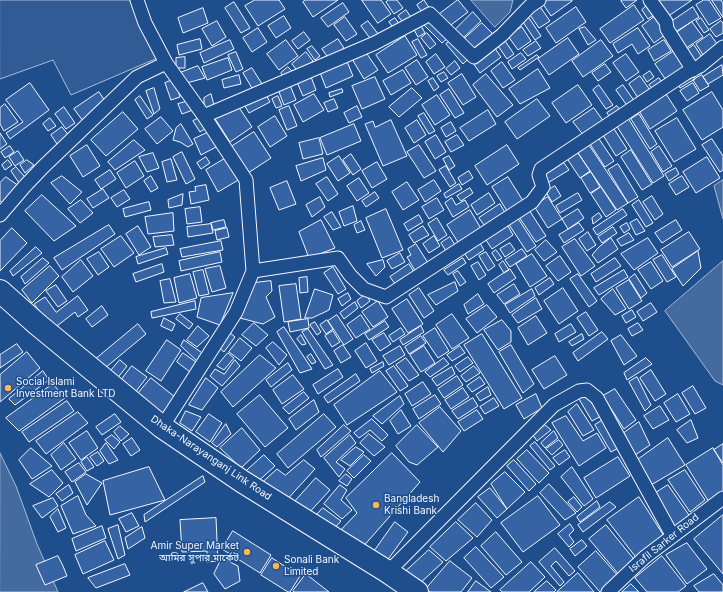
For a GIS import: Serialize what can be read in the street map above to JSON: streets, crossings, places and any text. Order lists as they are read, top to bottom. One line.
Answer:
{"streets":{"highway":["Dhaka-Narayanganj Link Road"],"street":["Israfil Sarker Road"]},"places":["Social Islami Investment Bank LTD","Bangladesh Krishi Bank","Amir Super Market আমির সুপার মার্কেট","Sonali Bank Limited"]}
